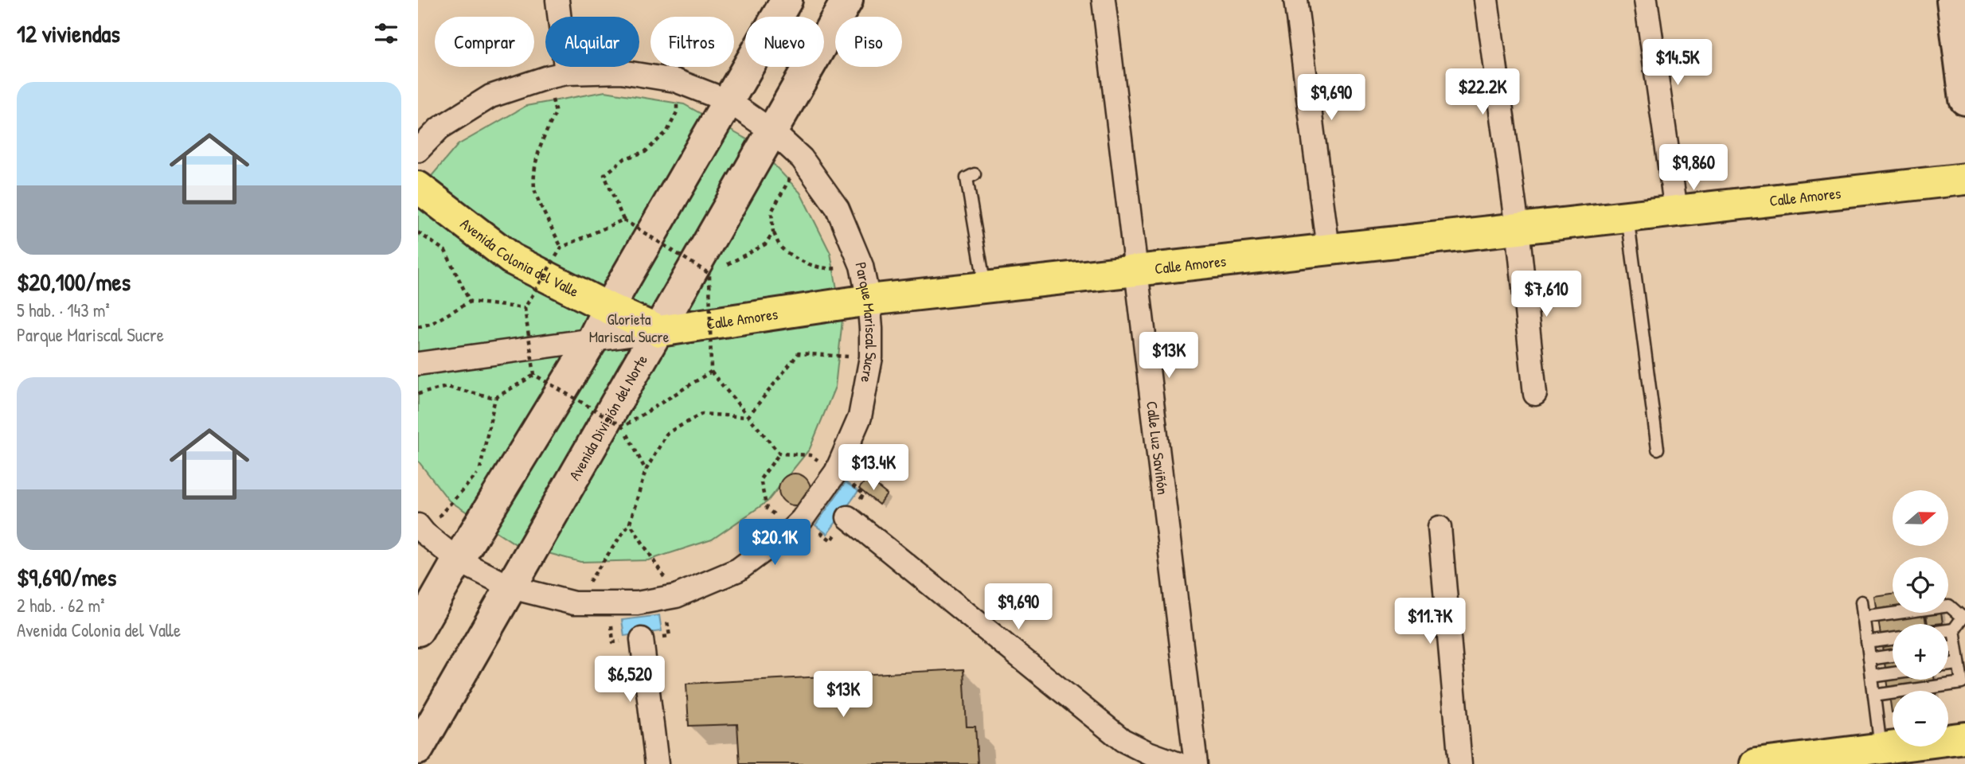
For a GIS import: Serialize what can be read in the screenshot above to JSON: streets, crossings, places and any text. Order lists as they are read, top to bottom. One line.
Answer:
{"streets":{"main road":["Calle Amores","Avenida Colonia del Valle","Avenida División del Norte"],"street":["Parque Mariscal Sucre","Calle Luz Saviñón"]},"crossings":[["Calle Amores","Avenida Colonia del Valle"],["Calle Amores","Parque Mariscal Sucre"],["Calle Amores","Avenida División del Norte"],["Calle Amores","Calle Luz Saviñón"],["Avenida Colonia del Valle","Avenida División del Norte"],["Parque Mariscal Sucre","Avenida División del Norte"]],"parks":["Glorieta Mariscal Sucre"],"north":"right","page":{"heading":"12 viviendas","chip":["Comprar","Alquilar","Filtros","Nuevo","Piso"],"price":["$14.5K","$22.2K","$9,690","$9,860","$7,610","$13K","$13.4K","$20.1K","$9,690","$11.7K","$6,520","$13K"],"list":[{"name":"$20,100/mes","note":"5 hab. · 143 m² · Parque Mariscal Sucre"},{"name":"$9,690/mes","note":"2 hab. · 62 m² · Avenida Colonia del Valle"}],"map_buttons":["+","−"]}}
